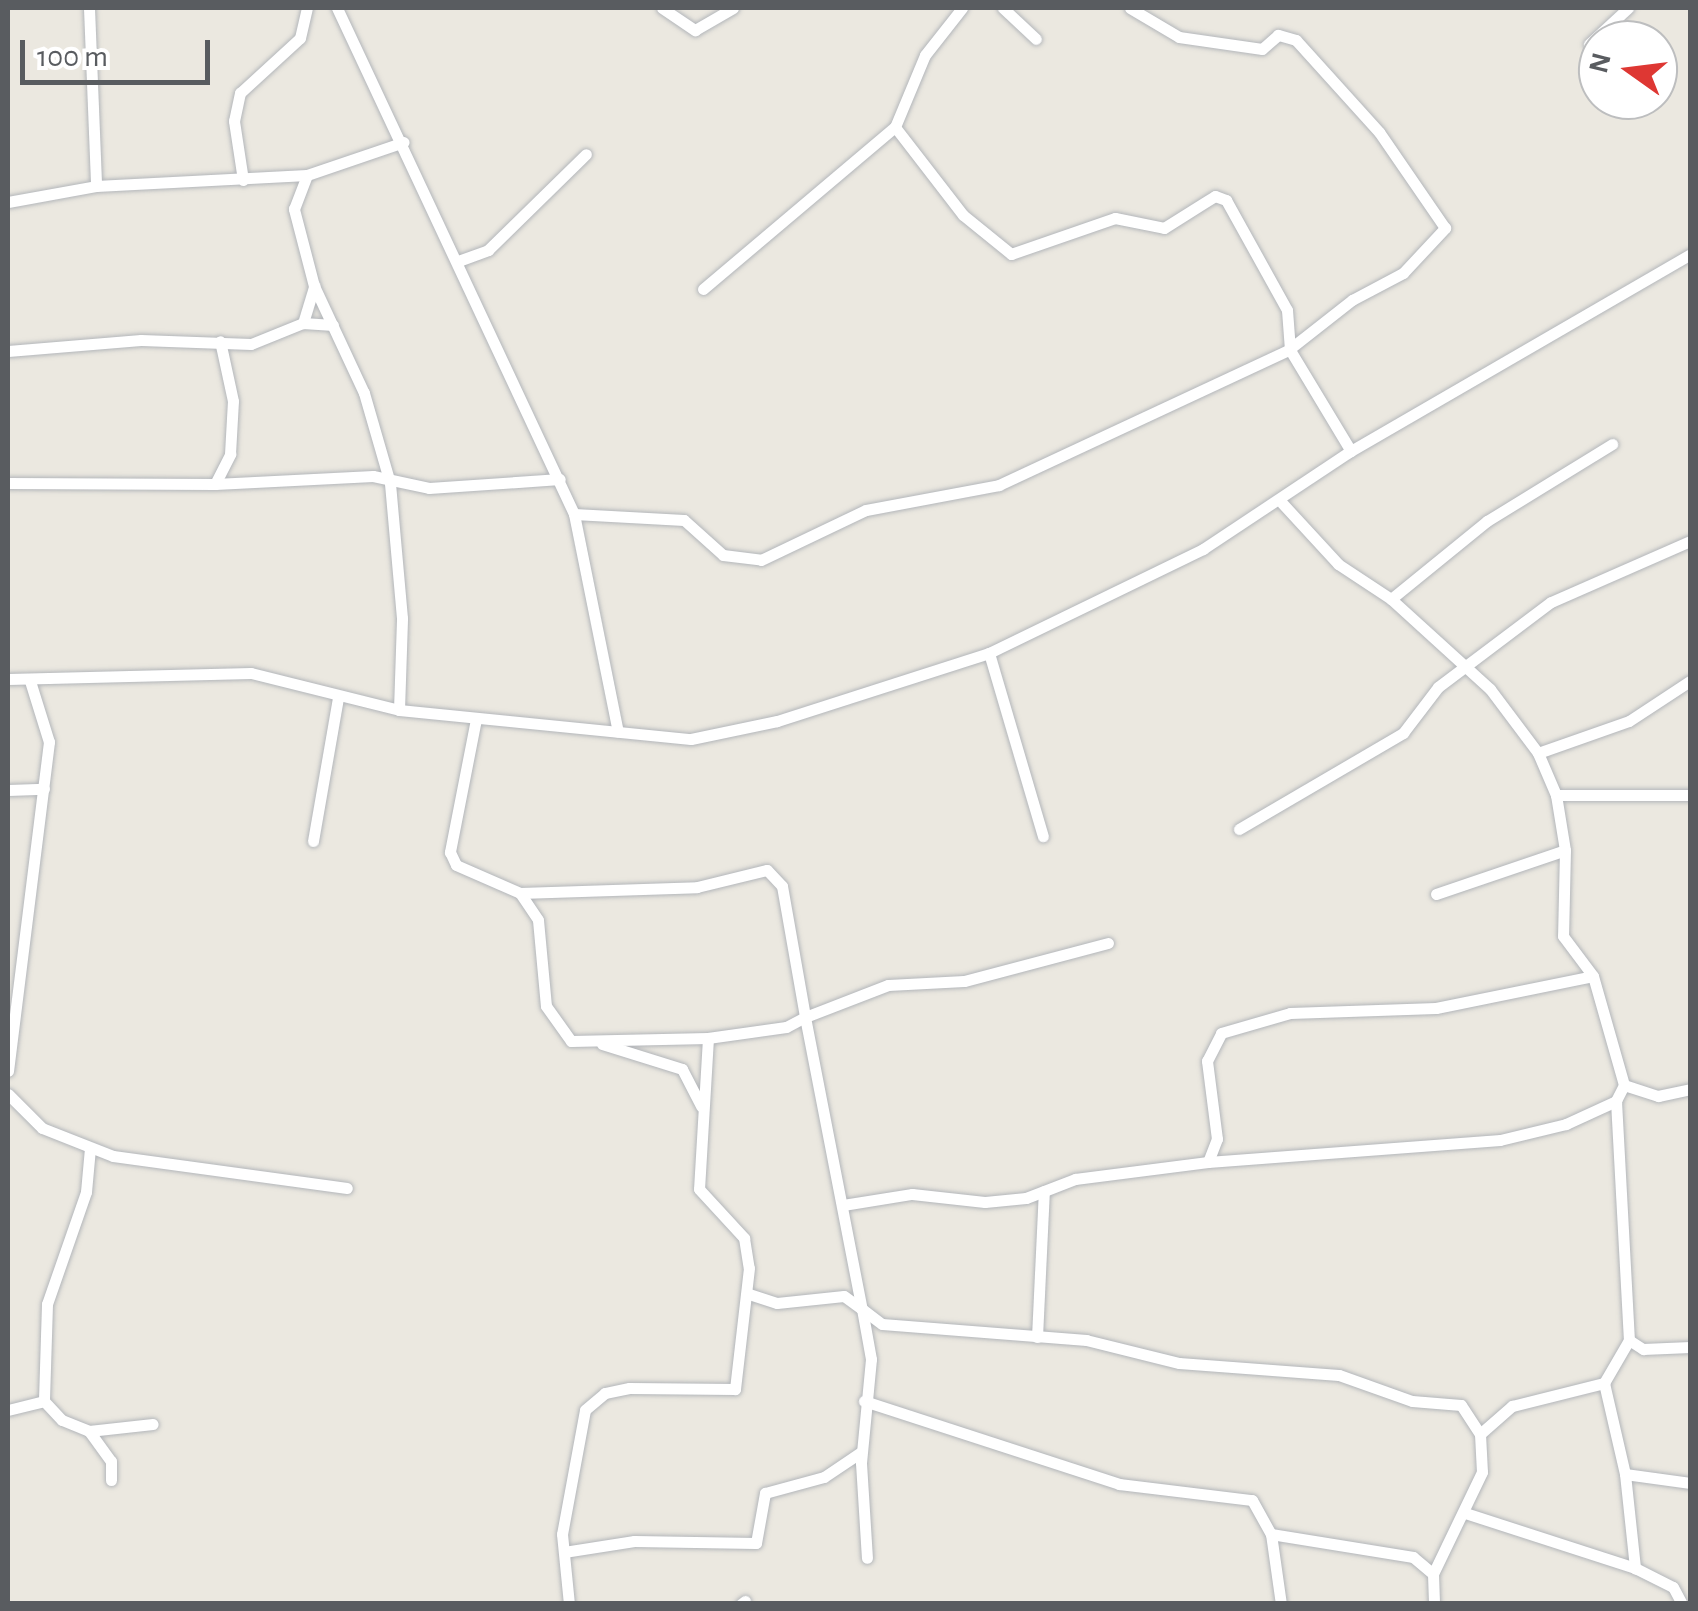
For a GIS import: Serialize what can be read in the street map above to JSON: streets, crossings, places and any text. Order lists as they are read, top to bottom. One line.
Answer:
{"scale_bar":"100 m","north":"left"}
